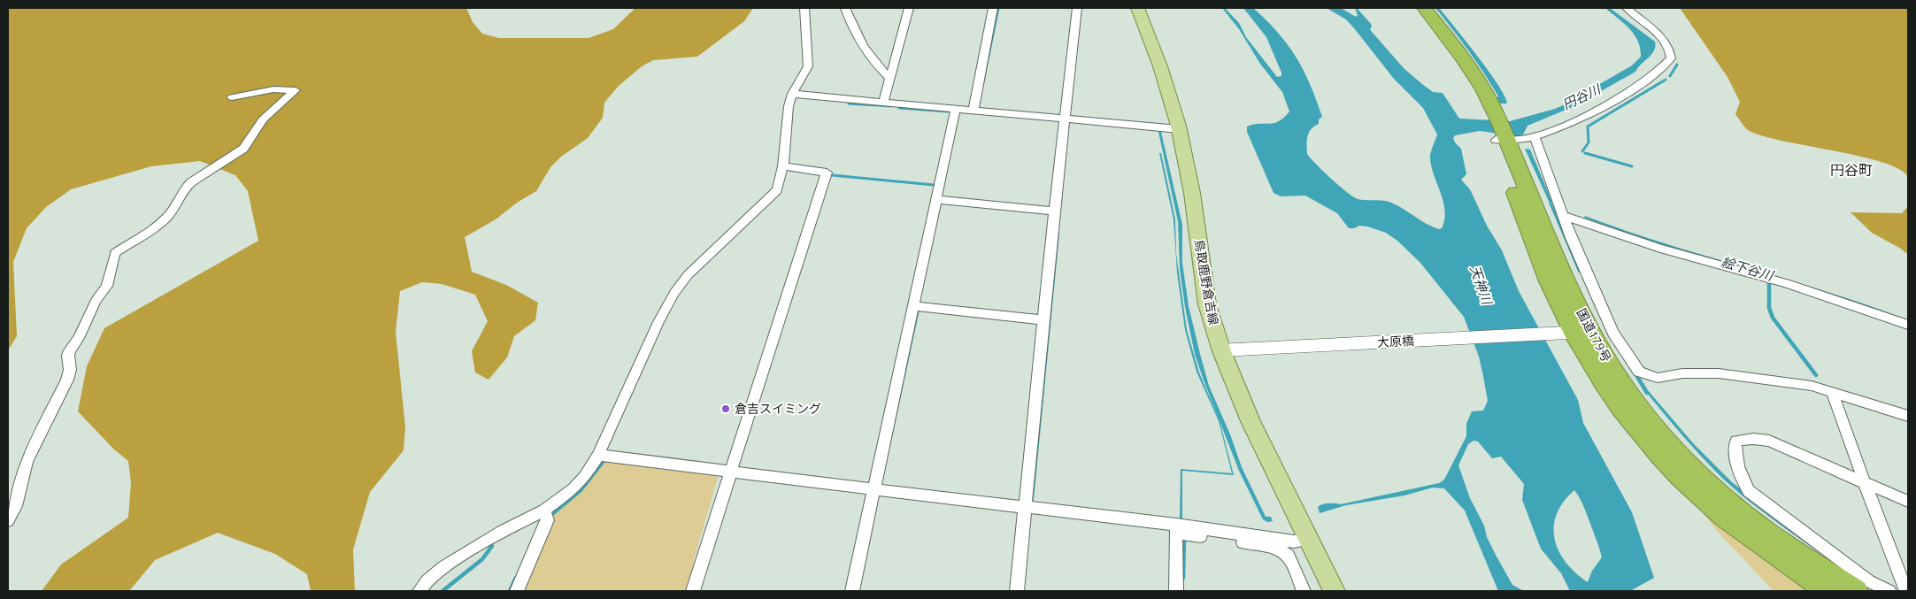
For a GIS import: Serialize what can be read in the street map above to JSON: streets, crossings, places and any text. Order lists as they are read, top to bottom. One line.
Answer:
{"streets":{"highway":["国道179号"],"main road":["鳥取鹿野倉吉線"],"street":["大原橋"]},"crossings":[["鳥取鹿野倉吉線","大原橋"],["国道179号","大原橋"]],"districts":["円谷町"],"water":["円谷川","絵下谷川","天神川"],"places":["倉吉スイミング"]}
